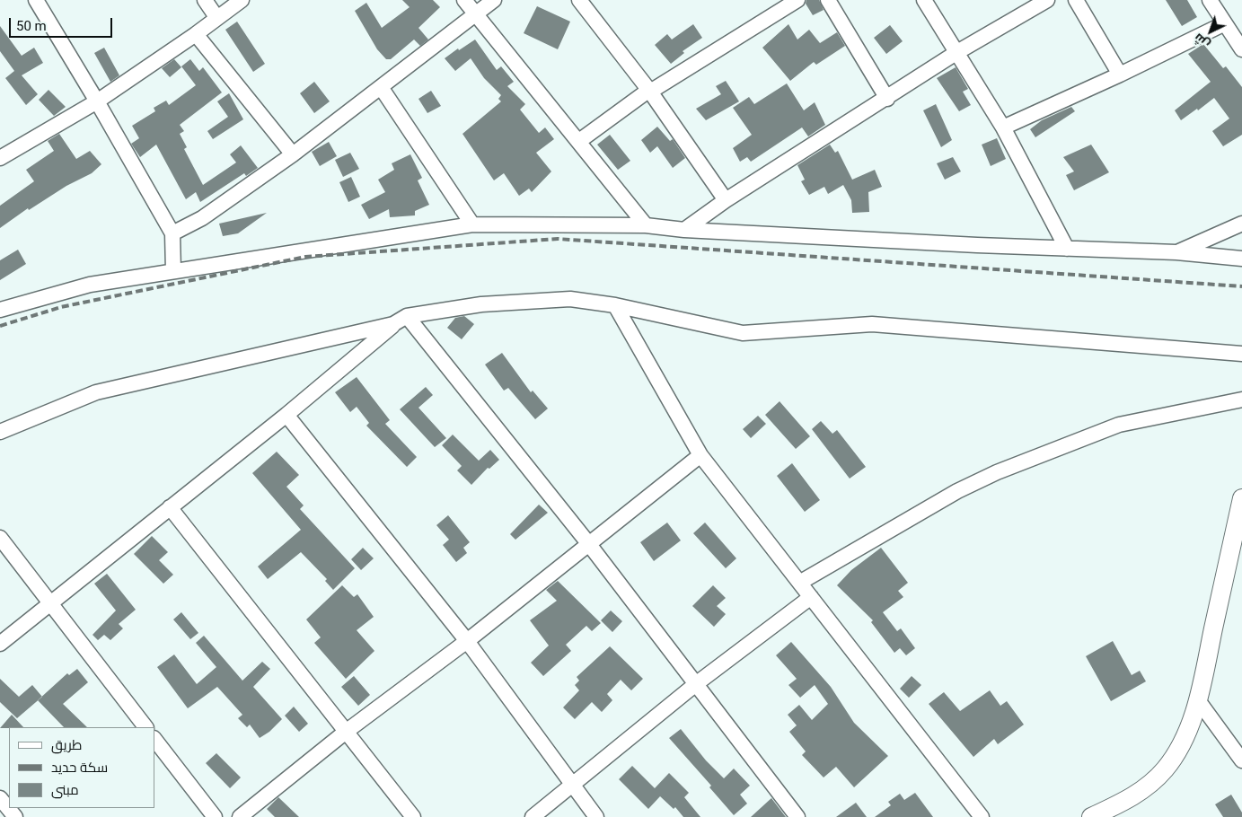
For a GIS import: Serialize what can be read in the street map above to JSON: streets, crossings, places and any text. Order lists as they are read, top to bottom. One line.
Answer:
{"legend":["طريق","سكة حديد","مبنى"],"scale_bar":"50 m","north":"bottom left"}
